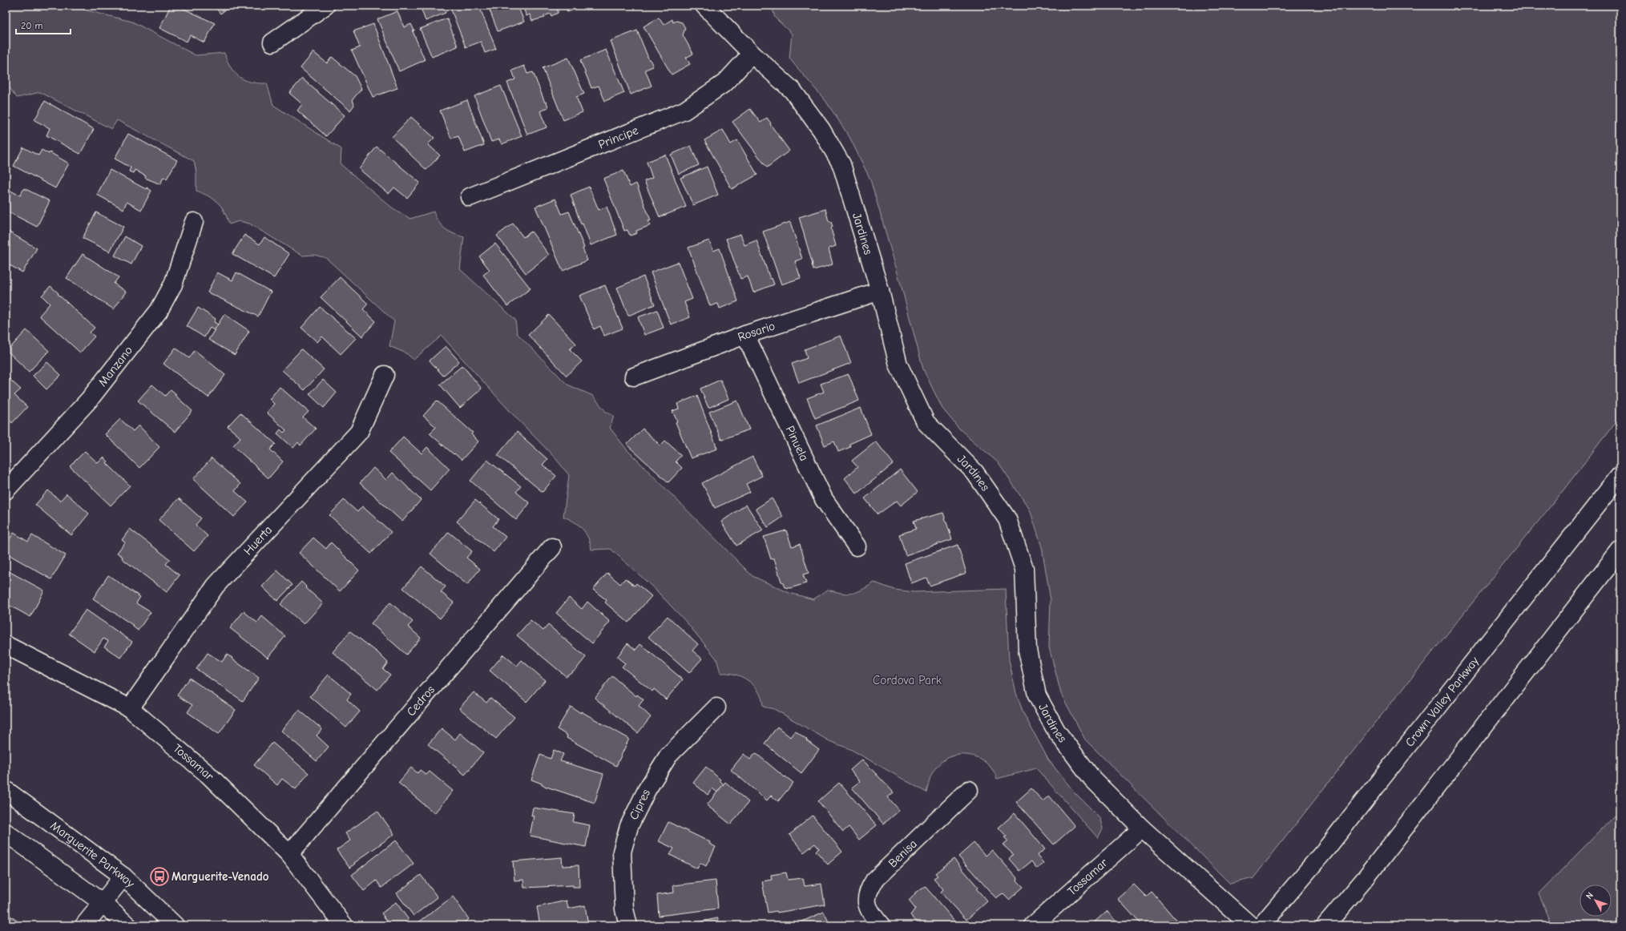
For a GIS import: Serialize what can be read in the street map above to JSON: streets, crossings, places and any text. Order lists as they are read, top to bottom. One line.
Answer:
{"streets":{"street":["Principe","Jardines","Rosario","Manzano","Pinuela","Huerta","Cedros","Crown Valley Parkway","Tossamar","Cipres","Benisa","Marguerite Parkway"]},"crossings":[["Principe","Jardines"],["Jardines","Rosario"],["Jardines","Tossamar"],["Rosario","Pinuela"],["Huerta","Tossamar"],["Cedros","Tossamar"]],"parks":["Cordova Park"],"places":{"bus stop":["Marguerite-Venado"]},"scale_bar":"20 m","north":"top left"}
